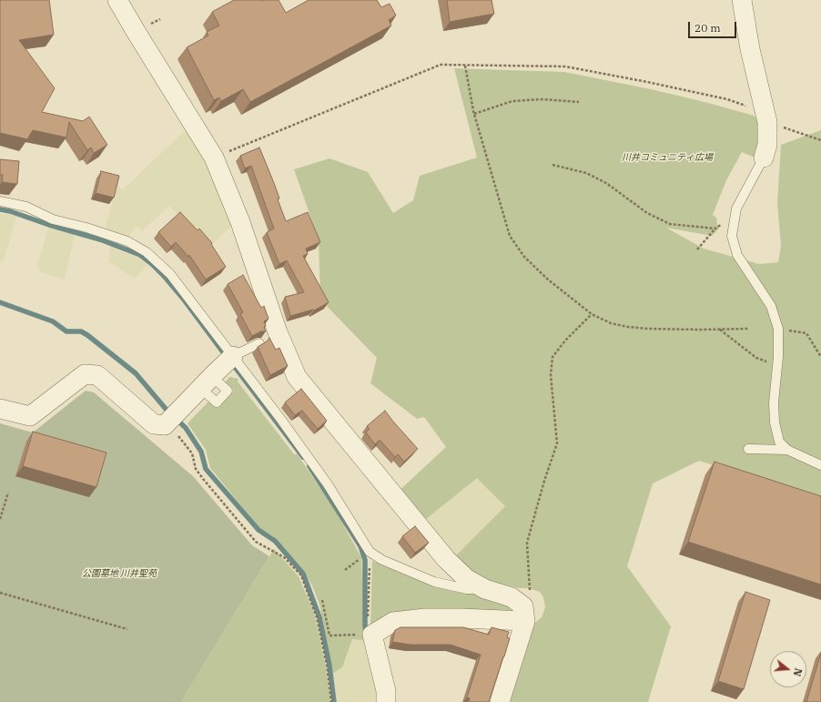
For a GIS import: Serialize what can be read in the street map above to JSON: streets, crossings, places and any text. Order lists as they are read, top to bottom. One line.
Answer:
{"parks":["川井コミュニティ広場","公園墓地 川井聖苑"],"scale_bar":"20 m","north":"right"}
